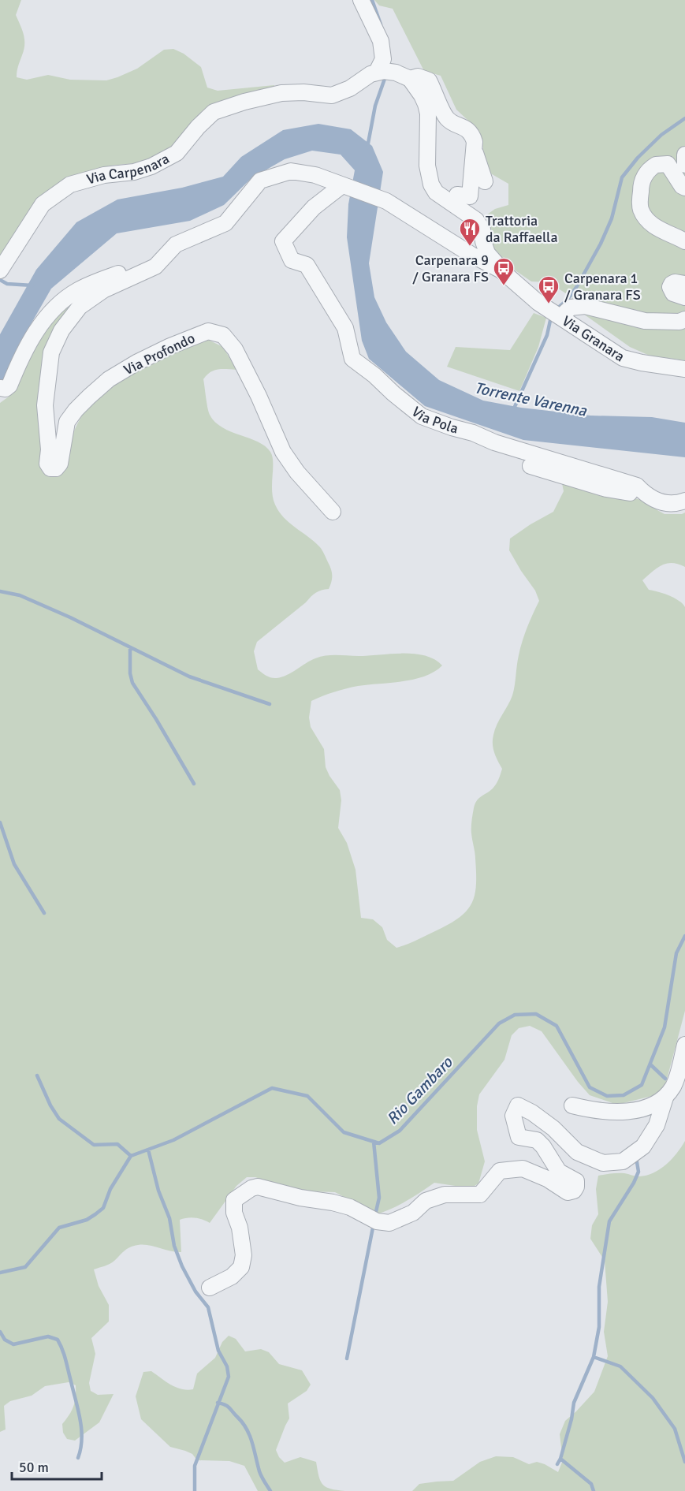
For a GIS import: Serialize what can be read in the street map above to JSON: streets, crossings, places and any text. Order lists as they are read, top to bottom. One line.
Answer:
{"streets":{"street":["Via Carpenara","Via Granara","Via Profondo","Via Pola"]},"crossings":[["Via Granara","Via Profondo"],["Via Granara","Via Pola"]],"water":["Torrente Varenna","Rio Gambaro"],"places":{"restaurant":["Trattoria da Raffaella"],"bus stop":["Carpenara 9 / Granara FS","Carpenara 1 / Granara FS"]},"scale_bar":"50 m"}
